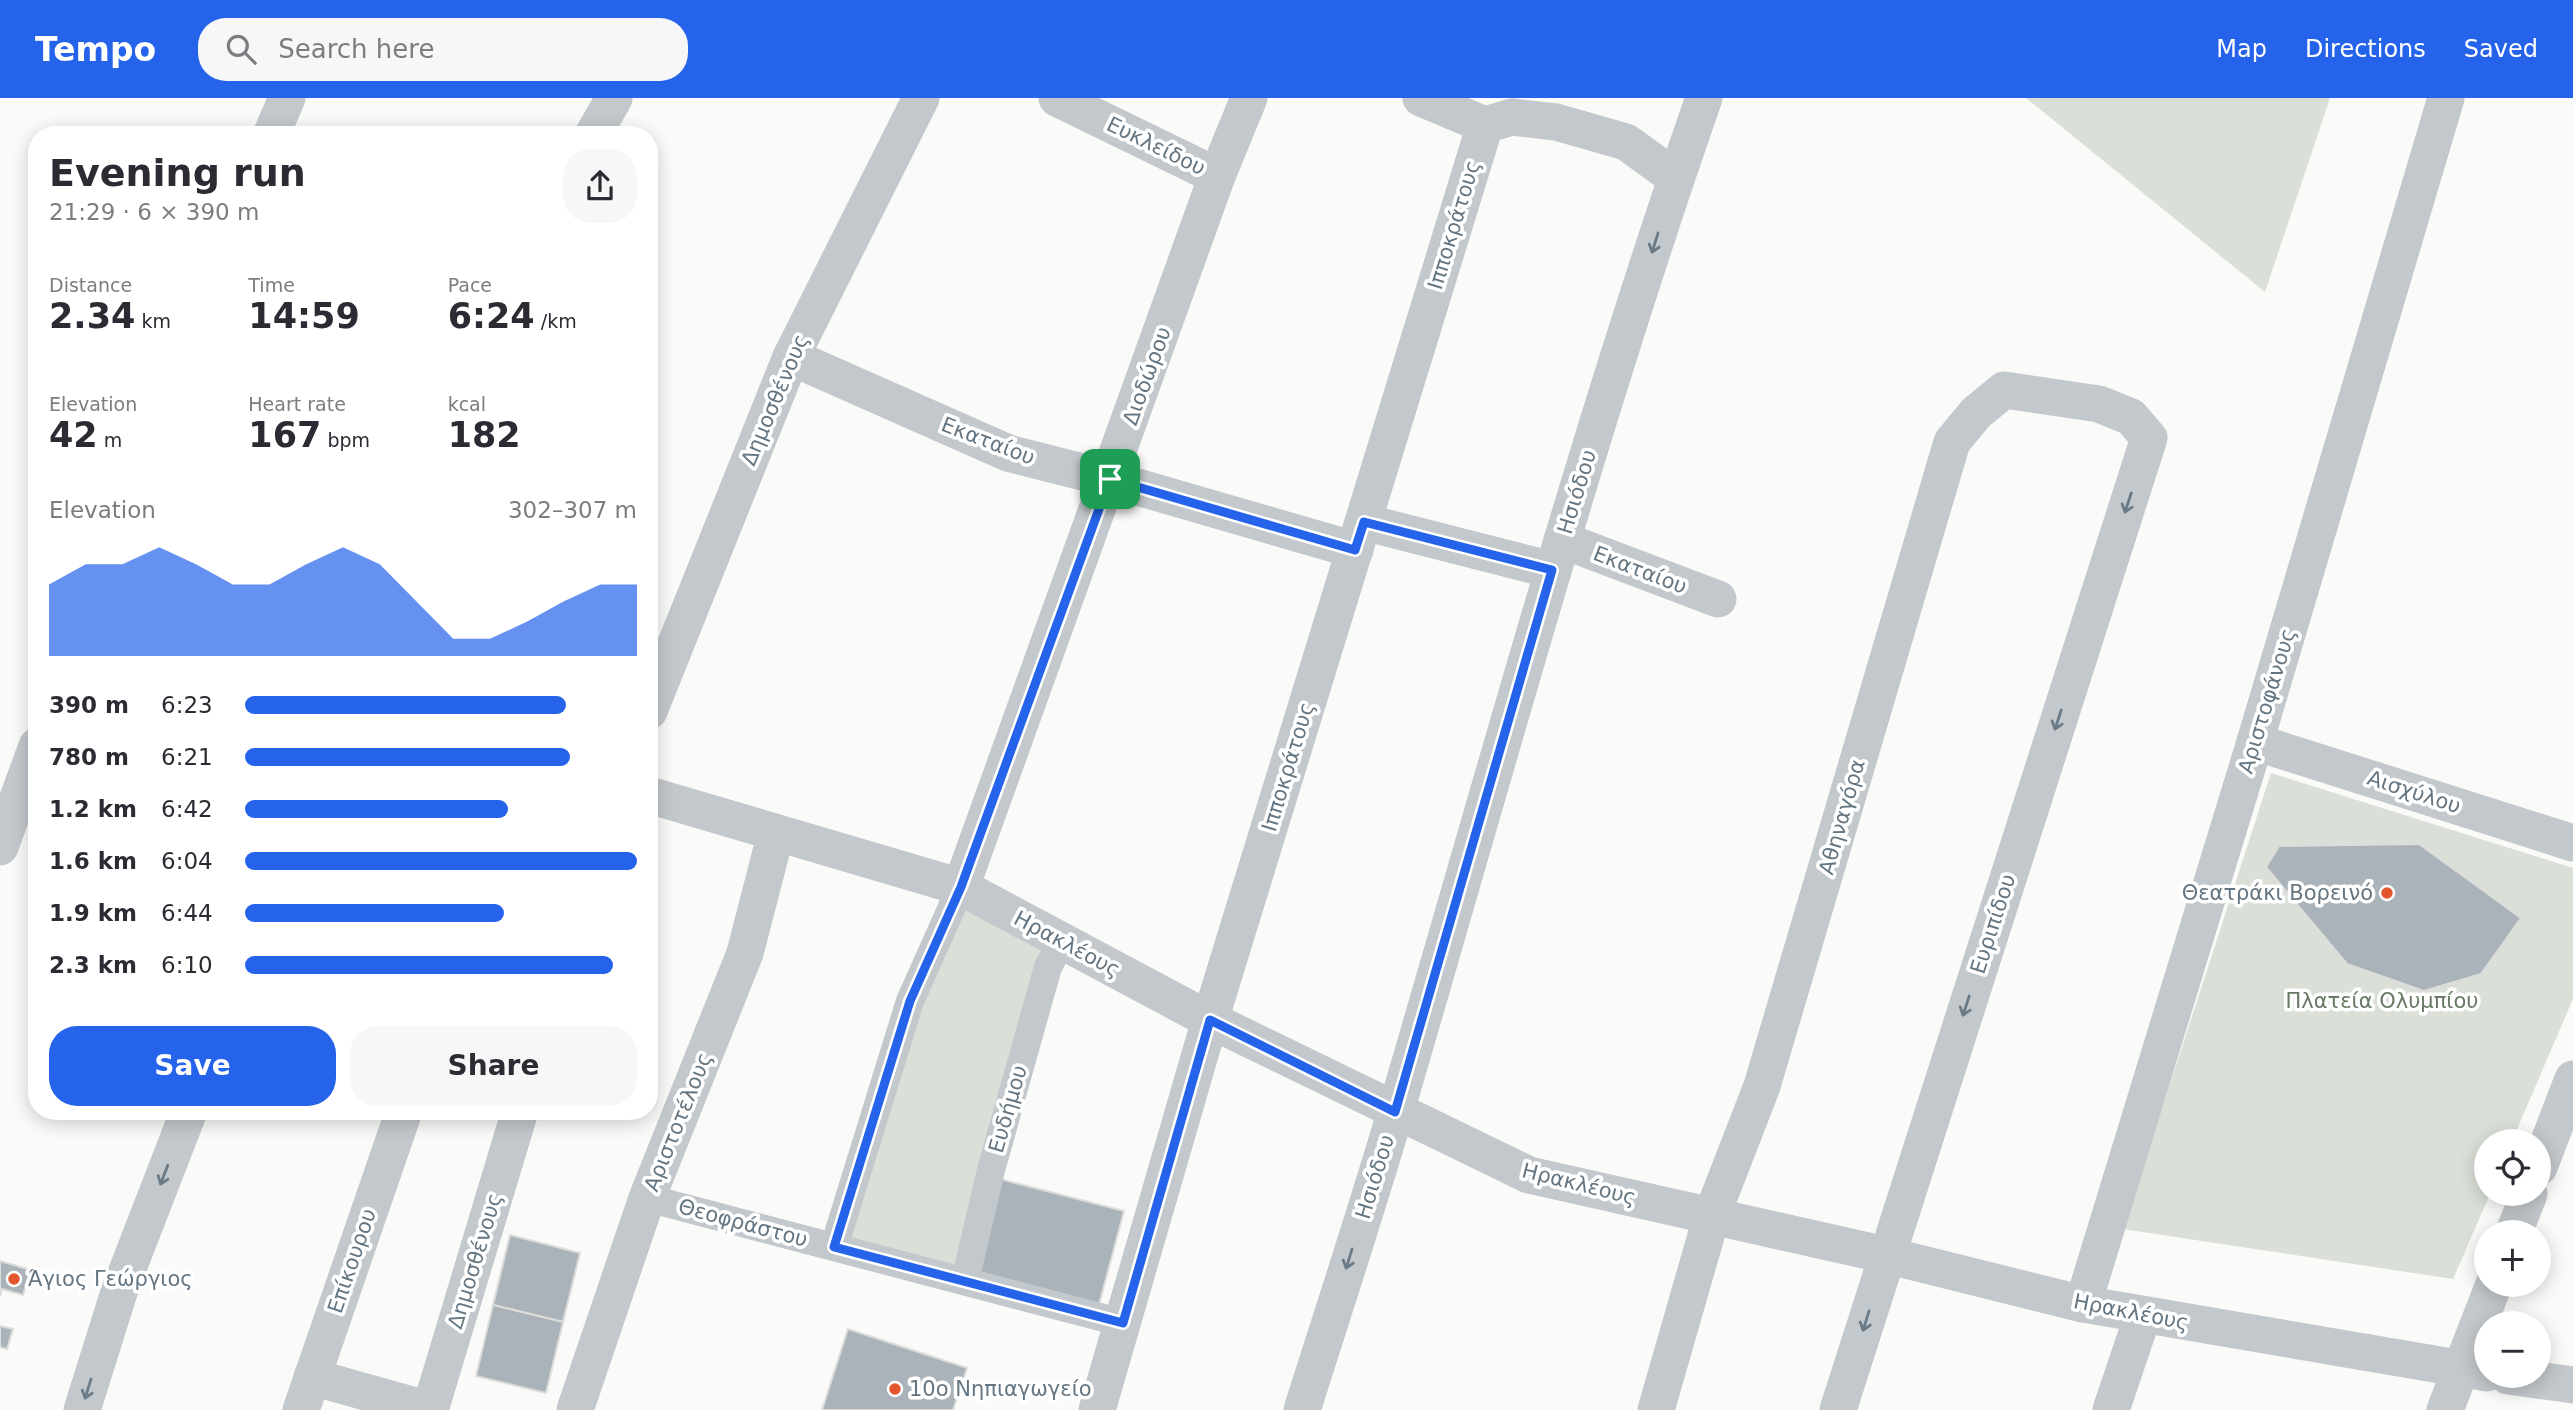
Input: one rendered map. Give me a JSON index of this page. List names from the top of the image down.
{
  "streets": {
    "street": [
      "Ευκλείδου",
      "Ιπποκράτους",
      "Διοδώρου",
      "Δημοσθένους",
      "Εκαταίου",
      "Ησιόδου",
      "Αριστοφάνους",
      "Αισχύλου",
      "Αθηναγόρα",
      "Ευριπίδου",
      "Ηρακλέους",
      "Ευδήμου",
      "Αριστοτέλους",
      "Θεοφράστου",
      "Επίκουρου"
    ]
  },
  "crossings": [
    ["Ευκλείδου", "Διοδώρου"],
    ["Ιπποκράτους", "Εκαταίου"],
    ["Ιπποκράτους", "Ηρακλέους"],
    ["Ιπποκράτους", "Θεοφράστου"],
    ["Διοδώρου", "Εκαταίου"],
    ["Διοδώρου", "Ηρακλέους"],
    ["Διοδώρου", "Θεοφράστου"],
    ["Δημοσθένους", "Εκαταίου"],
    ["Εκαταίου", "Ησιόδου"],
    ["Ησιόδου", "Ηρακλέους"],
    ["Αριστοφάνους", "Αισχύλου"],
    ["Αριστοφάνους", "Ηρακλέους"],
    ["Αθηναγόρα", "Ευριπίδου"],
    ["Αθηναγόρα", "Ηρακλέους"],
    ["Ευριπίδου", "Ηρακλέους"],
    ["Ηρακλέους", "Ευδήμου"],
    ["Ηρακλέους", "Αριστοτέλους"],
    ["Ευδήμου", "Θεοφράστου"],
    ["Αριστοτέλους", "Θεοφράστου"]
  ],
  "one_way": ["Ησιόδου", "Ευριπίδου"],
  "parks": ["Πλατεία Ολυμπίου"],
  "places": ["Θεατράκι Βορεινό", "Άγιος Γεώργιος", "10ο Νηπιαγωγείο"],
  "page": {
    "header": "Tempo",
    "search": "Search here",
    "nav": ["Map", "Directions", "Saved"],
    "heading": ["Evening run", "21:29 · 6 × 390 m"],
    "stats": [
      ["Distance", "2.34 km"],
      ["Time", "14:59"],
      ["Pace", "6:24 /km"],
      ["Elevation", "42 m"],
      ["Heart rate", "167 bpm"],
      ["kcal", "182"]
    ],
    "chart": ["Elevation", "302–307 m"],
    "list": [
      {
        "name": "390 m",
        "note": "6:23"
      },
      {
        "name": "780 m",
        "note": "6:21"
      },
      {
        "name": "1.2 km",
        "note": "6:42"
      },
      {
        "name": "1.6 km",
        "note": "6:04"
      },
      {
        "name": "1.9 km",
        "note": "6:44"
      },
      {
        "name": "2.3 km",
        "note": "6:10"
      }
    ],
    "buttons": ["Save", "Share"],
    "map_buttons": ["+", "−"]
  }
}
